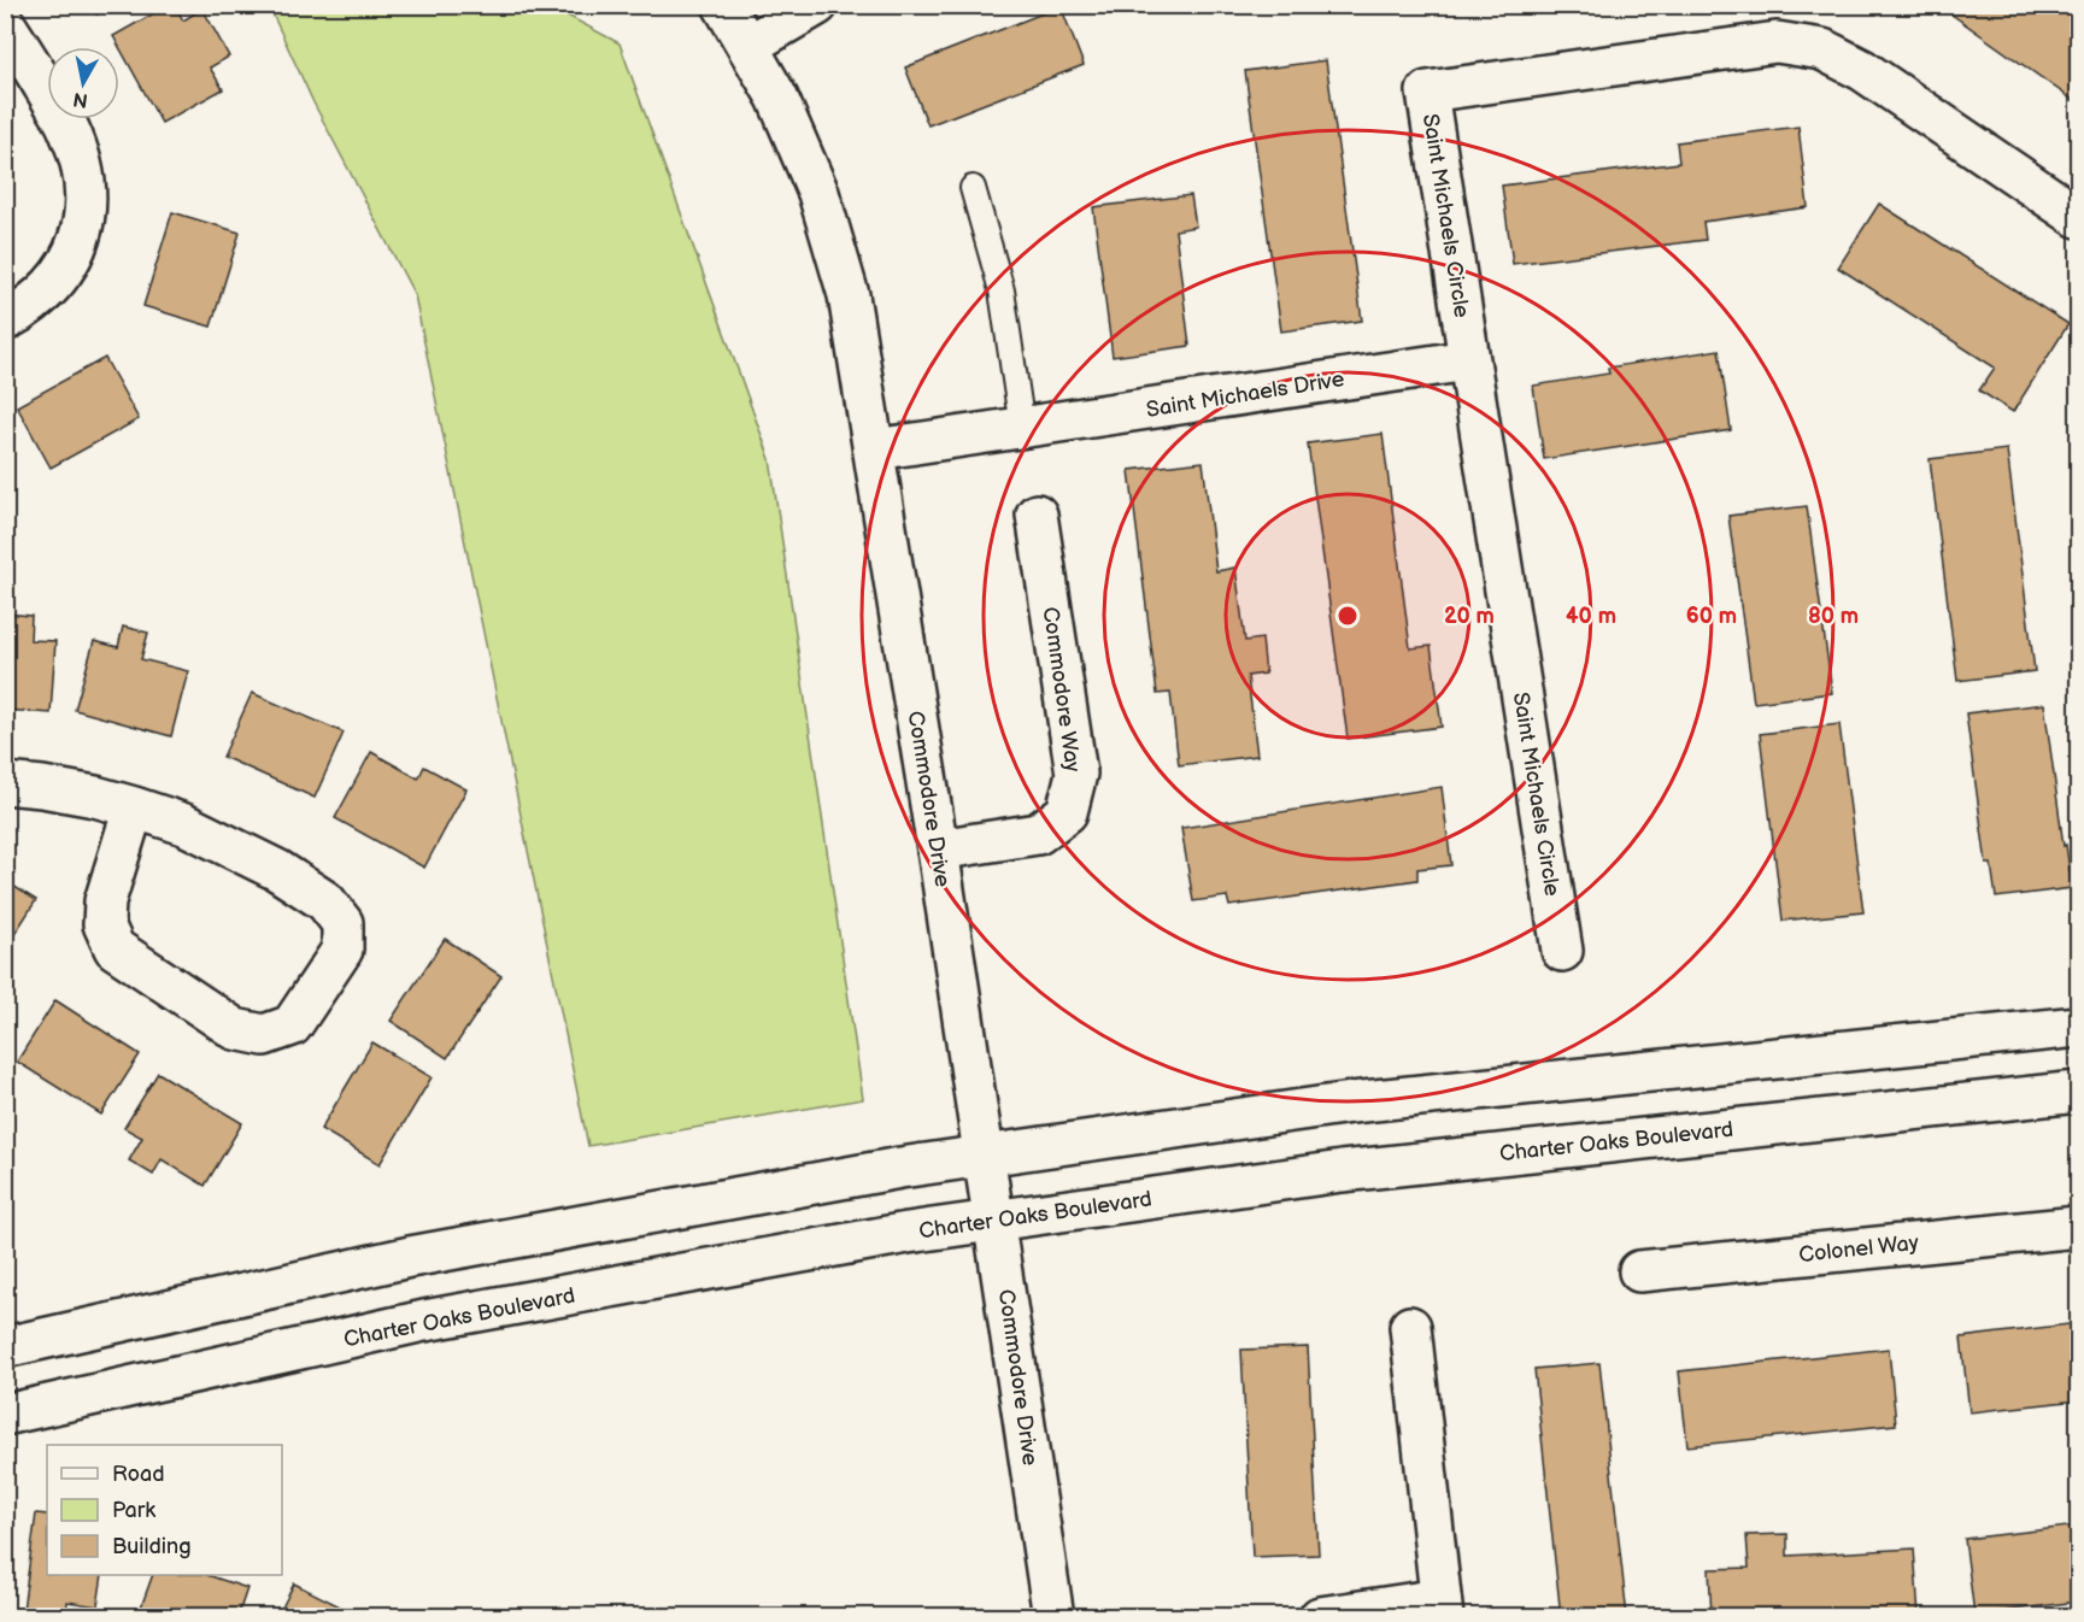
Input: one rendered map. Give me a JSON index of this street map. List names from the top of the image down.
{
  "streets": {
    "street": [
      "Saint Michaels Circle",
      "Saint Michaels Drive",
      "Commodore Way",
      "Commodore Drive",
      "Charter Oaks Boulevard",
      "Colonel Way"
    ]
  },
  "crossings": [
    ["Saint Michaels Circle", "Saint Michaels Drive"],
    ["Saint Michaels Drive", "Commodore Drive"],
    ["Commodore Way", "Commodore Drive"],
    ["Commodore Drive", "Charter Oaks Boulevard"]
  ],
  "legend": ["Road", "Park", "Building"],
  "north": "bottom",
  "rings": [
    "20 m",
    "40 m",
    "60 m",
    "80 m"
  ]
}
